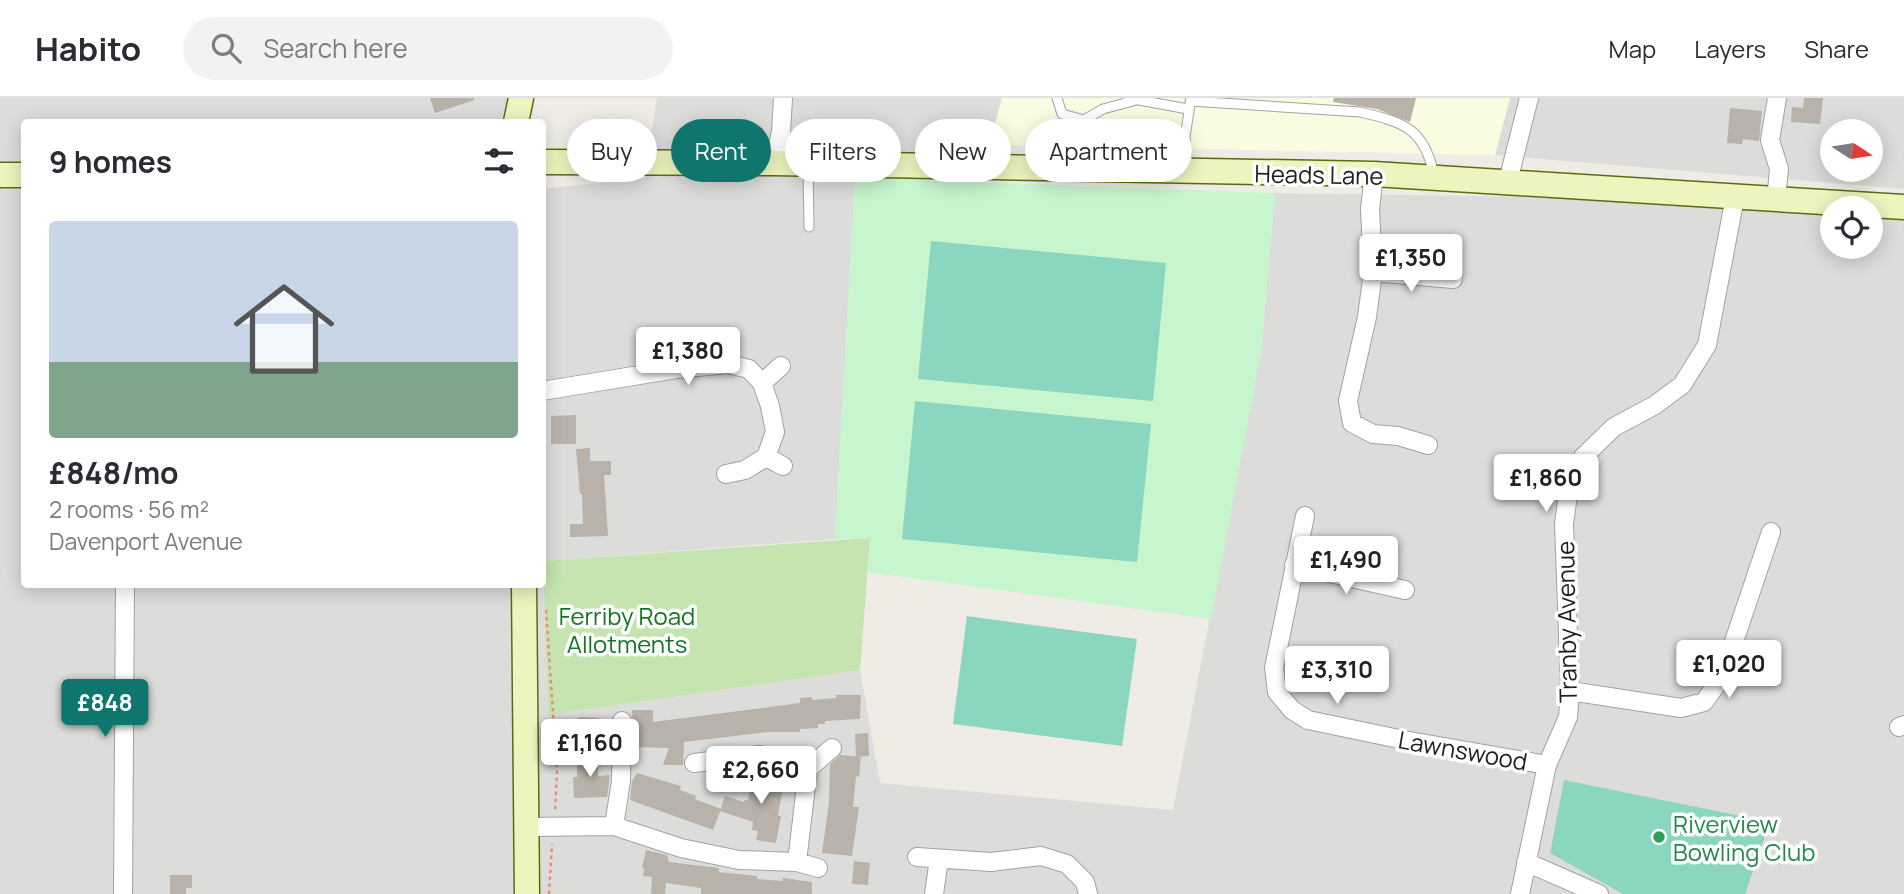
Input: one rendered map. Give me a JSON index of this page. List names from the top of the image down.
{
  "streets": {
    "street": ["Heads Lane", "Tranby Avenue", "Lawnswood"]
  },
  "crossings": [
    ["Heads Lane", "Tranby Avenue"],
    ["Tranby Avenue", "Lawnswood"]
  ],
  "parks": ["Ferriby Road Allotments"],
  "places": ["Riverview Bowling Club"],
  "north": "right",
  "page": {
    "header": "Habito",
    "search": "Search here",
    "nav": ["Map", "Layers", "Share"],
    "chip": [
      "Buy",
      "Rent",
      "Filters",
      "New",
      "Apartment"
    ],
    "heading": "9 homes",
    "list": [
      {
        "name": "£848/mo",
        "note": "2 rooms · 56 m² · Davenport Avenue"
      }
    ],
    "price": [
      "£1,350",
      "£1,380",
      "£1,860",
      "£1,490",
      "£1,020",
      "£3,310",
      "£848",
      "£1,160",
      "£2,660"
    ]
  }
}
